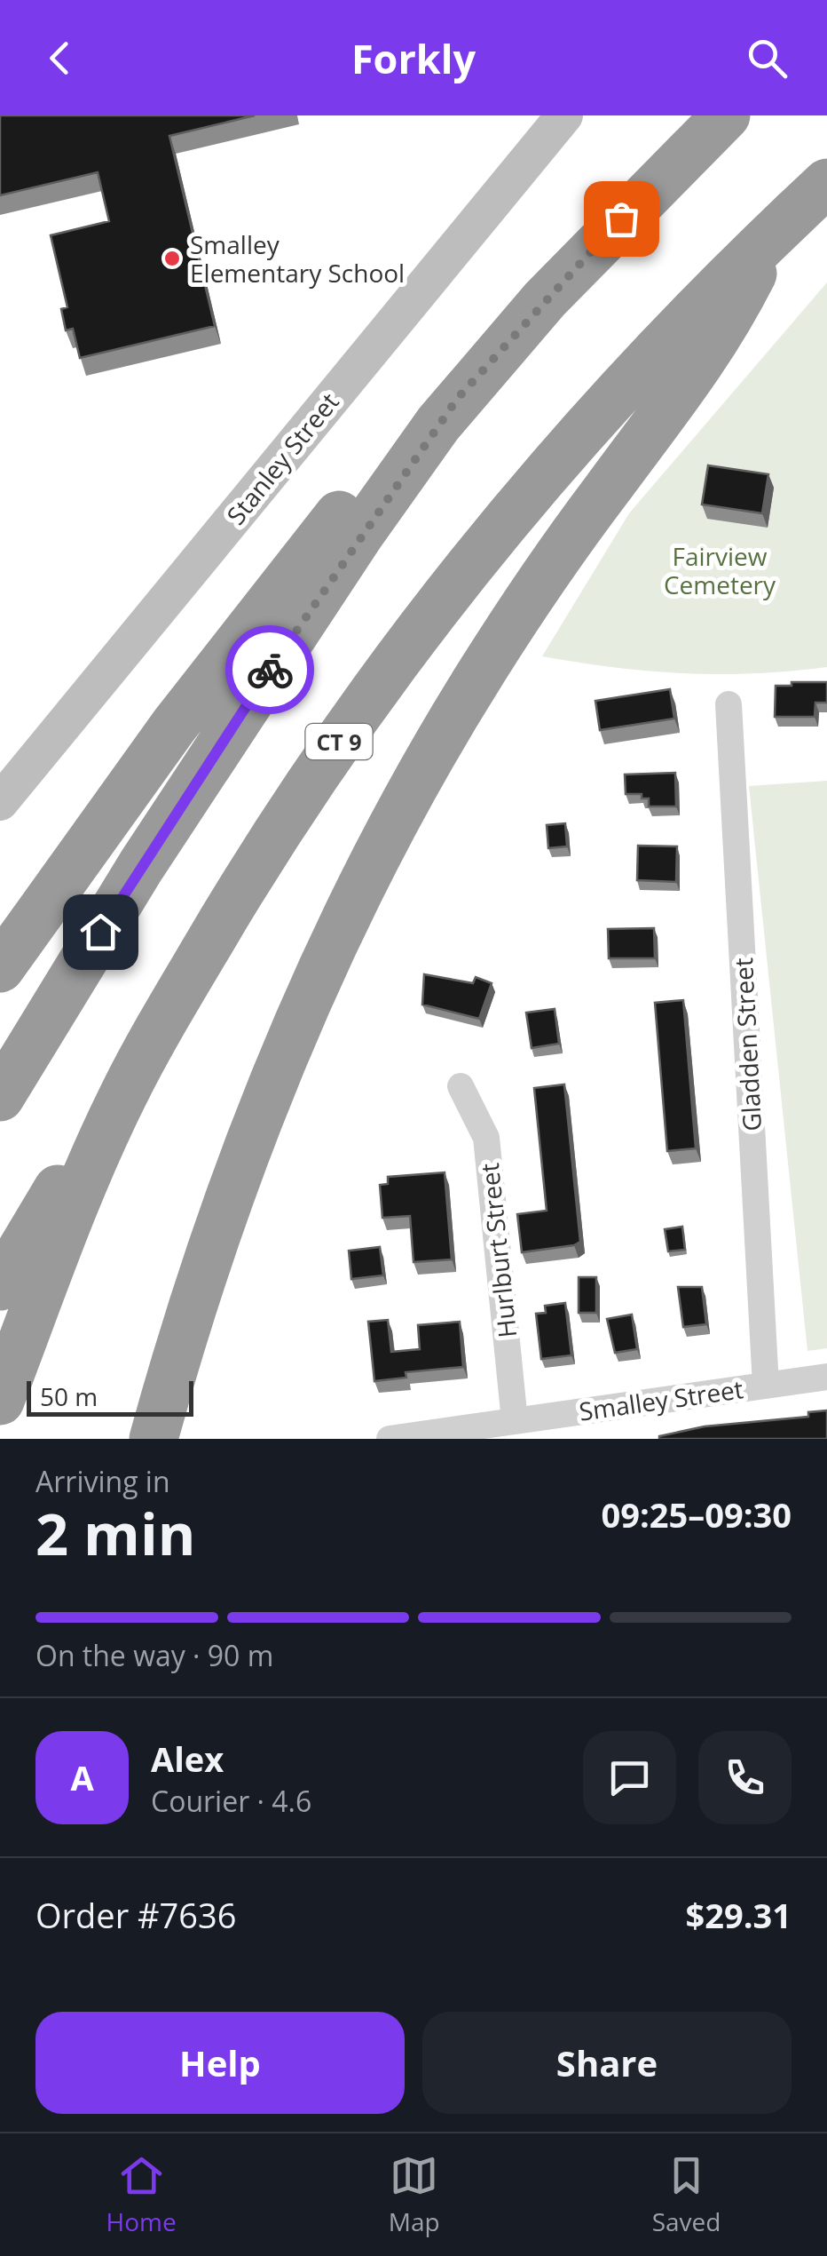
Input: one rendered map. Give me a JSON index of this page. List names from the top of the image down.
{
  "streets": {
    "highway": ["CT 9"],
    "main road": ["Stanley Street"],
    "street": ["Gladden Street", "Hurlburt Street", "Smalley Street"]
  },
  "crossings": [
    ["Gladden Street", "Smalley Street"],
    ["Hurlburt Street", "Smalley Street"]
  ],
  "parks": ["Fairview Cemetery"],
  "places": ["Smalley Elementary School"],
  "scale_bar": "50 m",
  "page": {
    "header": "Forkly",
    "scale": "50 m",
    "heading": ["2 min", "Arriving in", "09:25–09:30"],
    "panel": [
      "Alex",
      "Courier · 4.6",
      "Order #7636",
      "$29.31"
    ],
    "bar": "On the way · 90 m",
    "round": "A",
    "buttons": ["Help", "Share"],
    "tabs": ["Home", "Map", "Saved"]
  }
}
